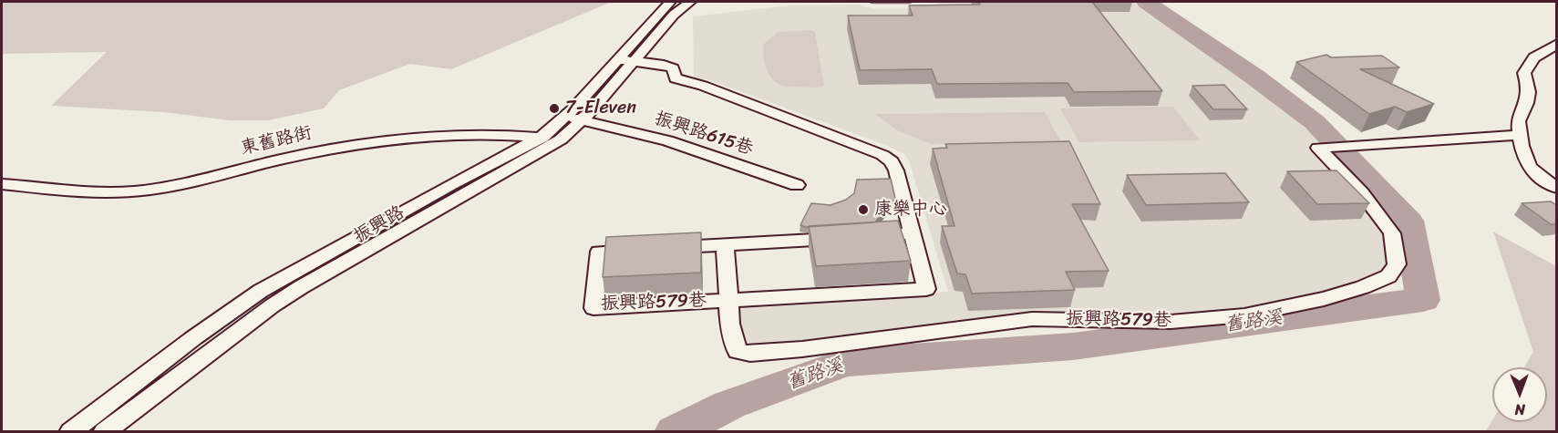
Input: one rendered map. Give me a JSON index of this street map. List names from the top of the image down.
{
  "streets": {
    "street": [
      "振興路615巷",
      "東舊路街",
      "振興路",
      "振興路579巷"
    ]
  },
  "crossings": [
    ["振興路615巷", "振興路"],
    ["東舊路街", "振興路"],
    ["振興路", "振興路579巷"]
  ],
  "water": ["舊路溪"],
  "places": ["7-Eleven", "康樂中心"],
  "north": "bottom"
}
